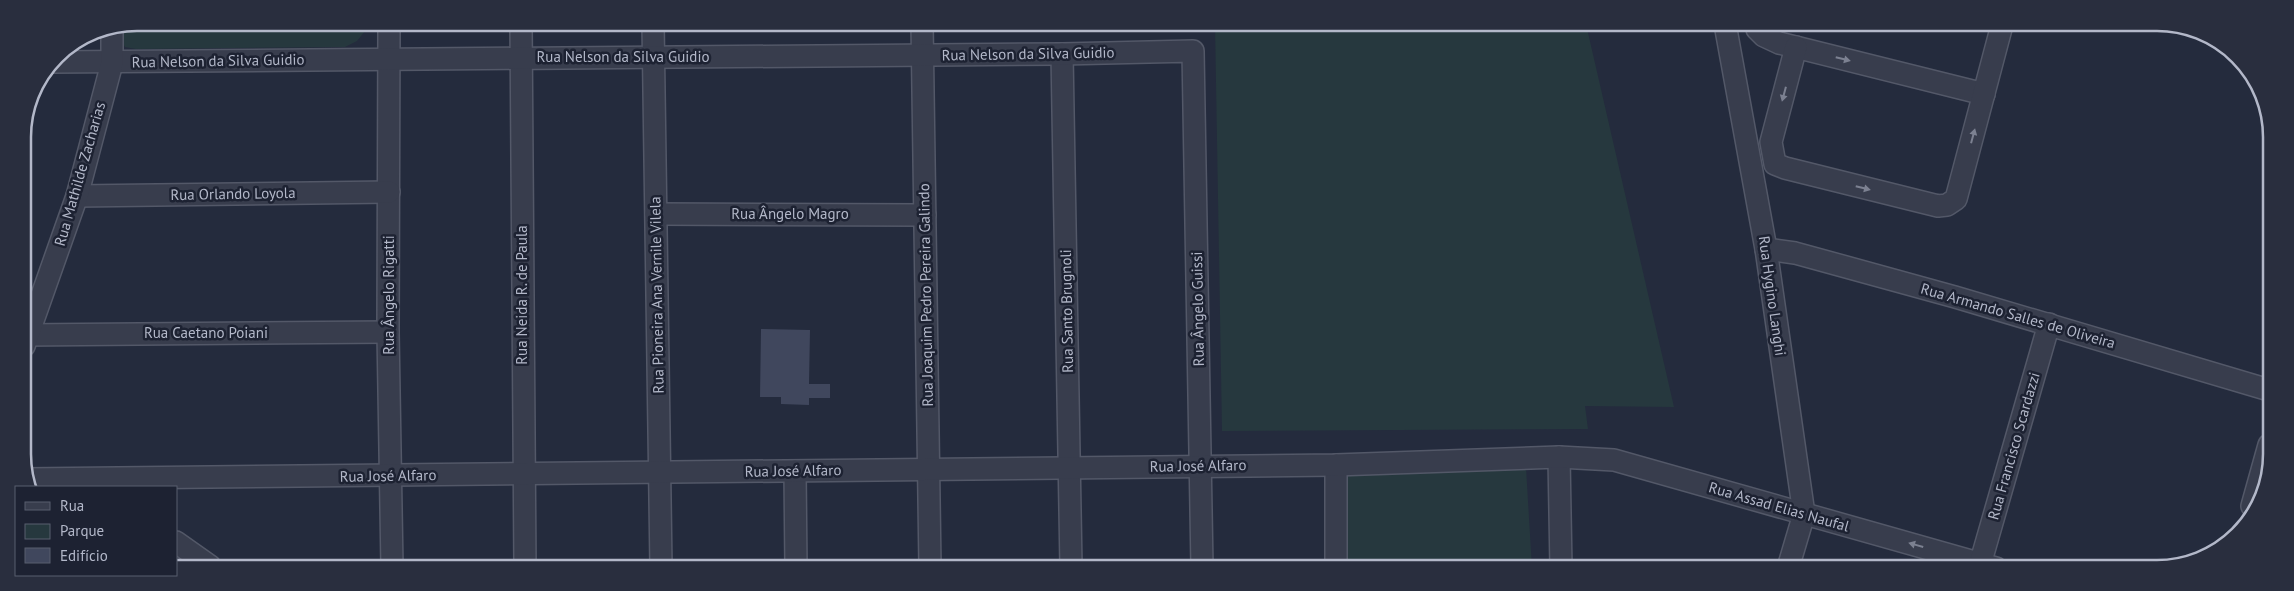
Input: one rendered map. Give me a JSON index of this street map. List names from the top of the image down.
{
  "streets": {
    "street": [
      "Rua Nelson da Silva Guidio",
      "Rua Mathilde Zacharias",
      "Rua Orlando Loyola",
      "Rua Ângelo Magro",
      "Rua Ângelo Rigatti",
      "Rua Neida R. de Paula",
      "Rua Pioneira Ana Vernile Vilela",
      "Rua Joaquim Pedro Pereira Galindo",
      "Rua Hygino Langhi",
      "Rua Ângelo Guissi",
      "Rua Santo Brugnoli",
      "Rua Armando Salles de Oliveira",
      "Rua Caetano Poiani",
      "Rua Francisco Scardazzi",
      "Rua José Alfaro",
      "Rua Assad Elias Naufal"
    ]
  },
  "crossings": [
    ["Rua Nelson da Silva Guidio", "Rua Mathilde Zacharias"],
    ["Rua Nelson da Silva Guidio", "Rua Ângelo Rigatti"],
    ["Rua Nelson da Silva Guidio", "Rua Neida R. de Paula"],
    ["Rua Nelson da Silva Guidio", "Rua Pioneira Ana Vernile Vilela"],
    ["Rua Nelson da Silva Guidio", "Rua Joaquim Pedro Pereira Galindo"],
    ["Rua Nelson da Silva Guidio", "Rua Ângelo Guissi"],
    ["Rua Nelson da Silva Guidio", "Rua Santo Brugnoli"],
    ["Rua Mathilde Zacharias", "Rua Orlando Loyola"],
    ["Rua Orlando Loyola", "Rua Ângelo Rigatti"],
    ["Rua Ângelo Magro", "Rua Pioneira Ana Vernile Vilela"],
    ["Rua Ângelo Magro", "Rua Joaquim Pedro Pereira Galindo"],
    ["Rua Ângelo Rigatti", "Rua Caetano Poiani"],
    ["Rua Ângelo Rigatti", "Rua José Alfaro"],
    ["Rua Neida R. de Paula", "Rua José Alfaro"],
    ["Rua Pioneira Ana Vernile Vilela", "Rua José Alfaro"],
    ["Rua Joaquim Pedro Pereira Galindo", "Rua José Alfaro"],
    ["Rua Hygino Langhi", "Rua Armando Salles de Oliveira"],
    ["Rua Hygino Langhi", "Rua Assad Elias Naufal"],
    ["Rua Ângelo Guissi", "Rua José Alfaro"],
    ["Rua Santo Brugnoli", "Rua José Alfaro"],
    ["Rua Armando Salles de Oliveira", "Rua Francisco Scardazzi"],
    ["Rua José Alfaro", "Rua Assad Elias Naufal"]
  ],
  "one_way": ["Rua Assad Elias Naufal"],
  "legend": ["Rua", "Parque", "Edifício"]
}
